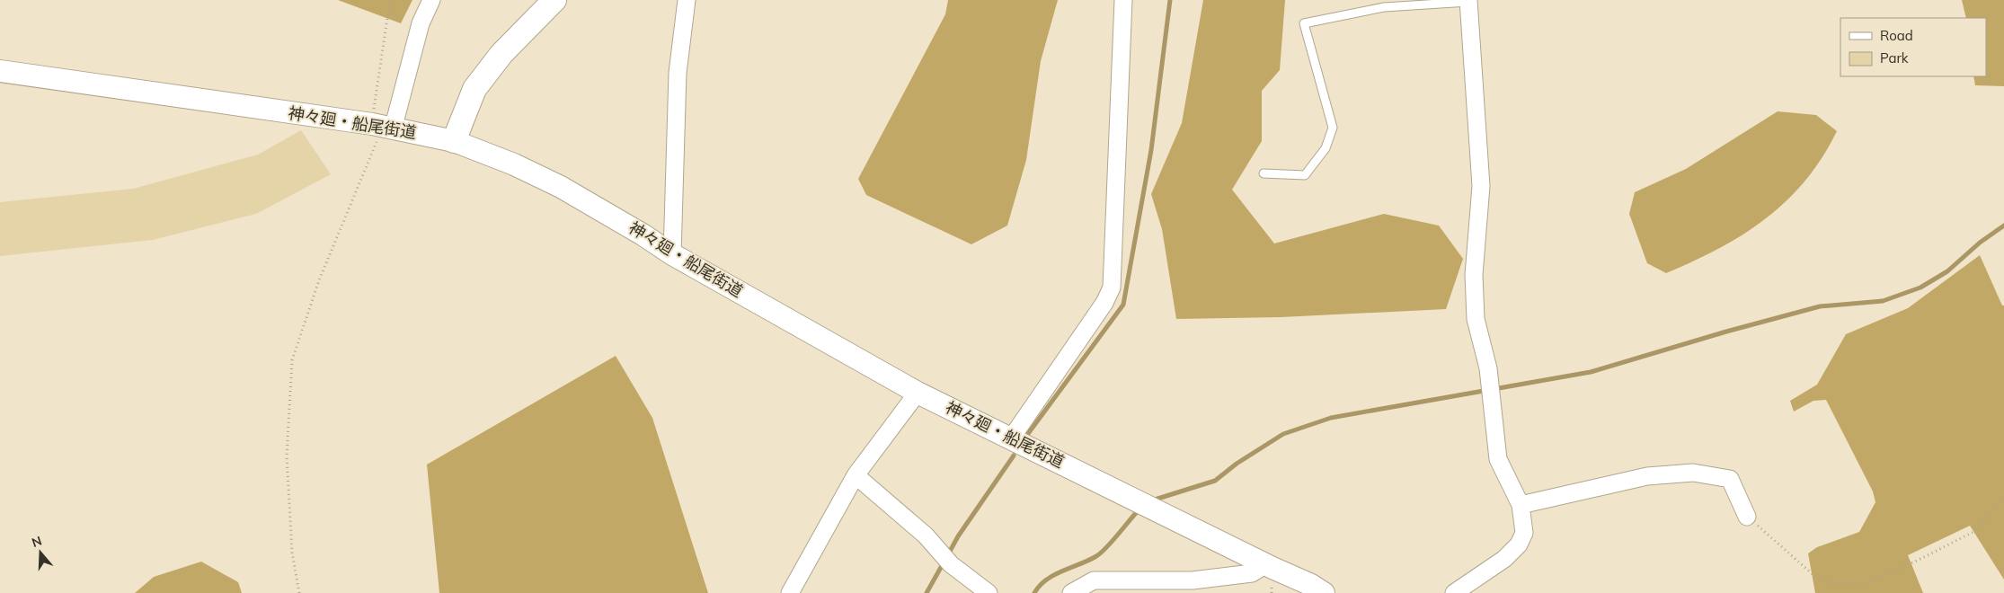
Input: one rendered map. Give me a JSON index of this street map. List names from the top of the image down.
{
  "streets": {
    "street": ["神々廻・船尾街道"]
  },
  "legend": ["Road", "Park"],
  "north": "top"
}
